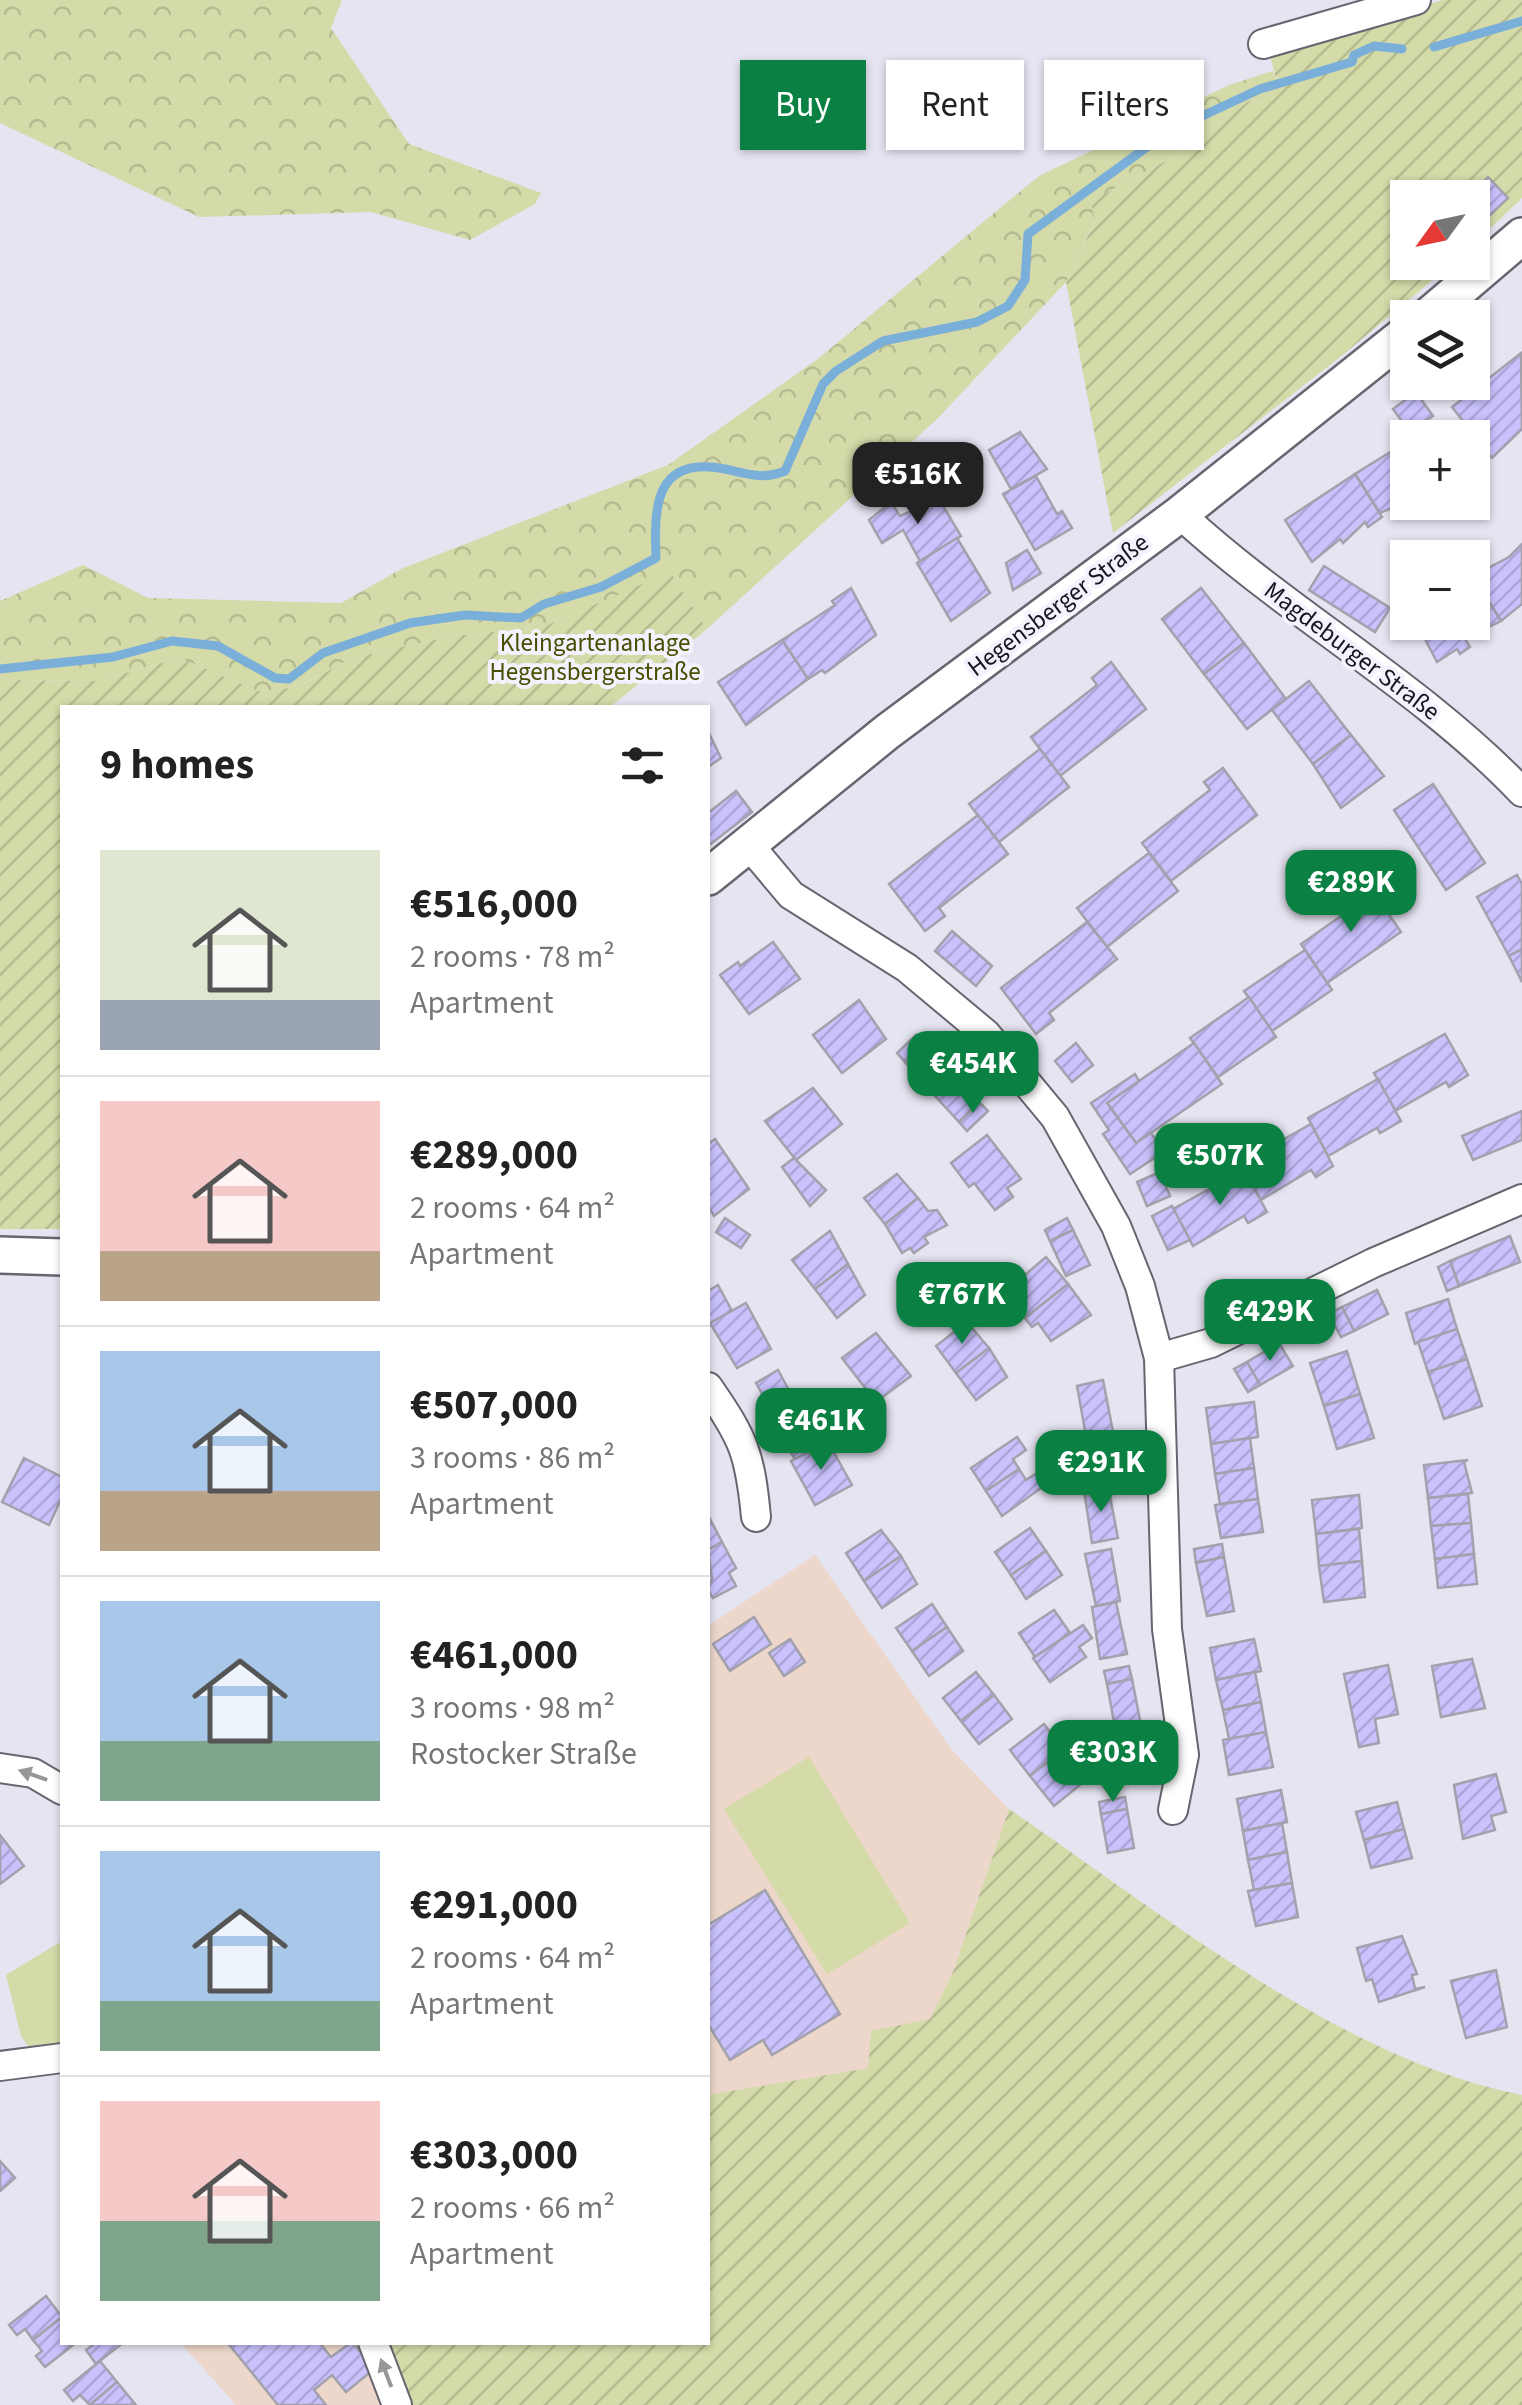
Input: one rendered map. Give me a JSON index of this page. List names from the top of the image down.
{
  "streets": {
    "street": ["Hegensberger Straße", "Magdeburger Straße"]
  },
  "crossings": [
    ["Hegensberger Straße", "Magdeburger Straße"]
  ],
  "parks": ["Kleingartenanlage Hegensbergerstraße"],
  "north": "bottom left",
  "page": {
    "chip": ["Buy", "Rent", "Filters"],
    "map_buttons": ["+", "−"],
    "price": [
      "€516K",
      "€289K",
      "€454K",
      "€507K",
      "€767K",
      "€429K",
      "€461K",
      "€291K",
      "€303K"
    ],
    "heading": "9 homes",
    "list": [
      {
        "name": "€516,000",
        "note": "2 rooms · 78 m² · Apartment"
      },
      {
        "name": "€289,000",
        "note": "2 rooms · 64 m² · Apartment"
      },
      {
        "name": "€507,000",
        "note": "3 rooms · 86 m² · Apartment"
      },
      {
        "name": "€461,000",
        "note": "3 rooms · 98 m² · Rostocker Straße"
      },
      {
        "name": "€291,000",
        "note": "2 rooms · 64 m² · Apartment"
      },
      {
        "name": "€303,000",
        "note": "2 rooms · 66 m² · Apartment"
      }
    ]
  }
}
